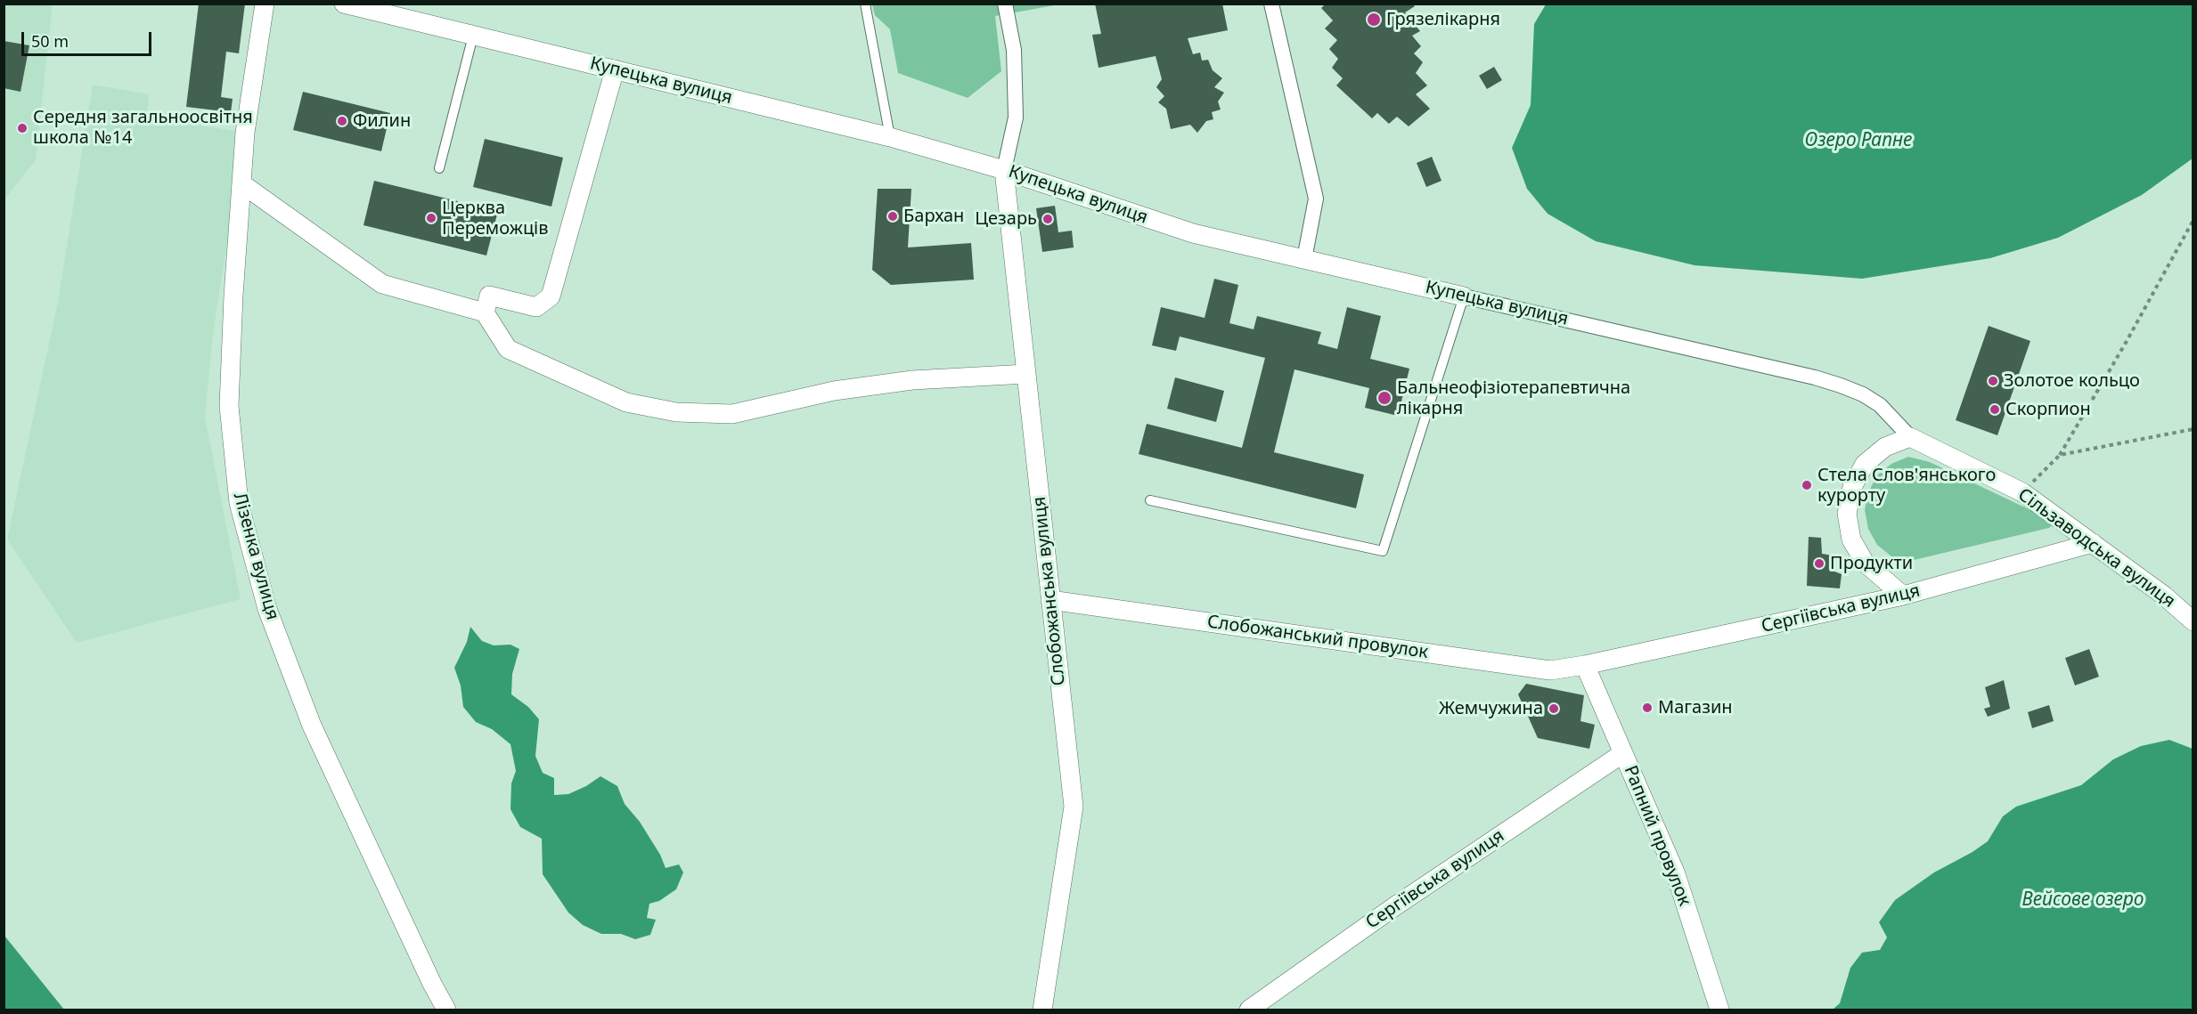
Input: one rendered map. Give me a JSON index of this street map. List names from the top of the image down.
{
  "streets": {
    "street": [
      "Купецька вулиця",
      "Сільзаводська вулиця",
      "Лізенка вулиця",
      "Слобожанська вулиця",
      "Сергіївська вулиця",
      "Слобожанський провулок",
      "Рапний провулок"
    ]
  },
  "crossings": [
    ["Купецька вулиця", "Сільзаводська вулиця"],
    ["Купецька вулиця", "Слобожанська вулиця"],
    ["Сільзаводська вулиця", "Сергіївська вулиця"],
    ["Слобожанська вулиця", "Слобожанський провулок"],
    ["Сергіївська вулиця", "Слобожанський провулок"],
    ["Сергіївська вулиця", "Рапний провулок"],
    ["Слобожанський провулок", "Рапний провулок"]
  ],
  "water": ["Озеро Рапне", "Вейсове озеро"],
  "places": [
    "Грязелікарня",
    "Филин",
    "Середня загальноосвітня школа №14",
    "Бархан",
    "Церква Переможців",
    "Цезарь",
    "Золотое кольцо",
    "Бальнеофізіотерапевтична лікарня",
    "Скорпион",
    "Стела Слов'янського курорту",
    "Продукти",
    "Магазин",
    "Жемчужина"
  ],
  "scale_bar": "50 m"
}
